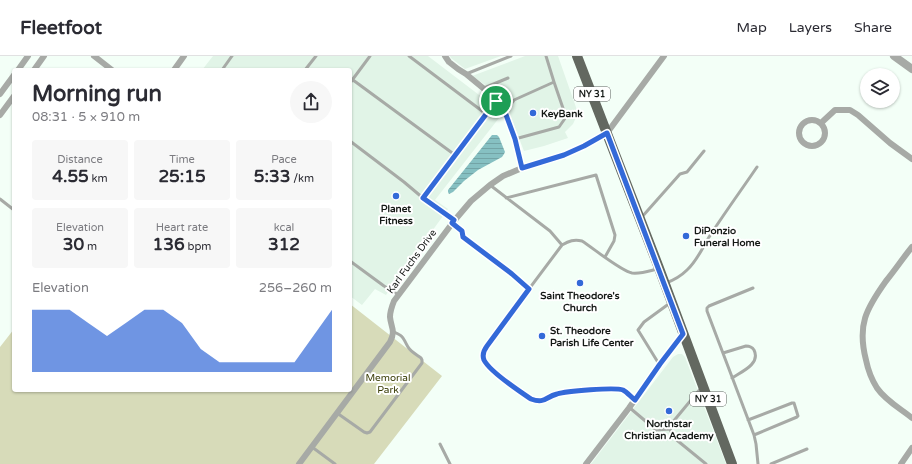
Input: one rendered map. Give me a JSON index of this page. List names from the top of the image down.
{
  "streets": {
    "main road": ["NY 31"],
    "street": ["Karl Fuchs Drive"]
  },
  "crossings": [
    ["NY 31", "Karl Fuchs Drive"]
  ],
  "parks": ["Memorial Park"],
  "places": [
    "KeyBank",
    "Planet Fitness",
    "DiPonzio Funeral Home",
    "Saint Theodore's Church",
    "St. Theodore Parish Life Center",
    "Northstar Christian Academy"
  ],
  "page": {
    "header": "Fleetfoot",
    "nav": ["Map", "Layers", "Share"],
    "heading": ["Morning run", "08:31 · 5 × 910 m"],
    "stats": [
      ["Distance", "4.55 km"],
      ["Time", "25:15"],
      ["Pace", "5:33 /km"],
      ["Elevation", "30 m"],
      ["Heart rate", "136 bpm"],
      ["kcal", "312"]
    ],
    "chart": ["Elevation", "256–260 m"]
  }
}
